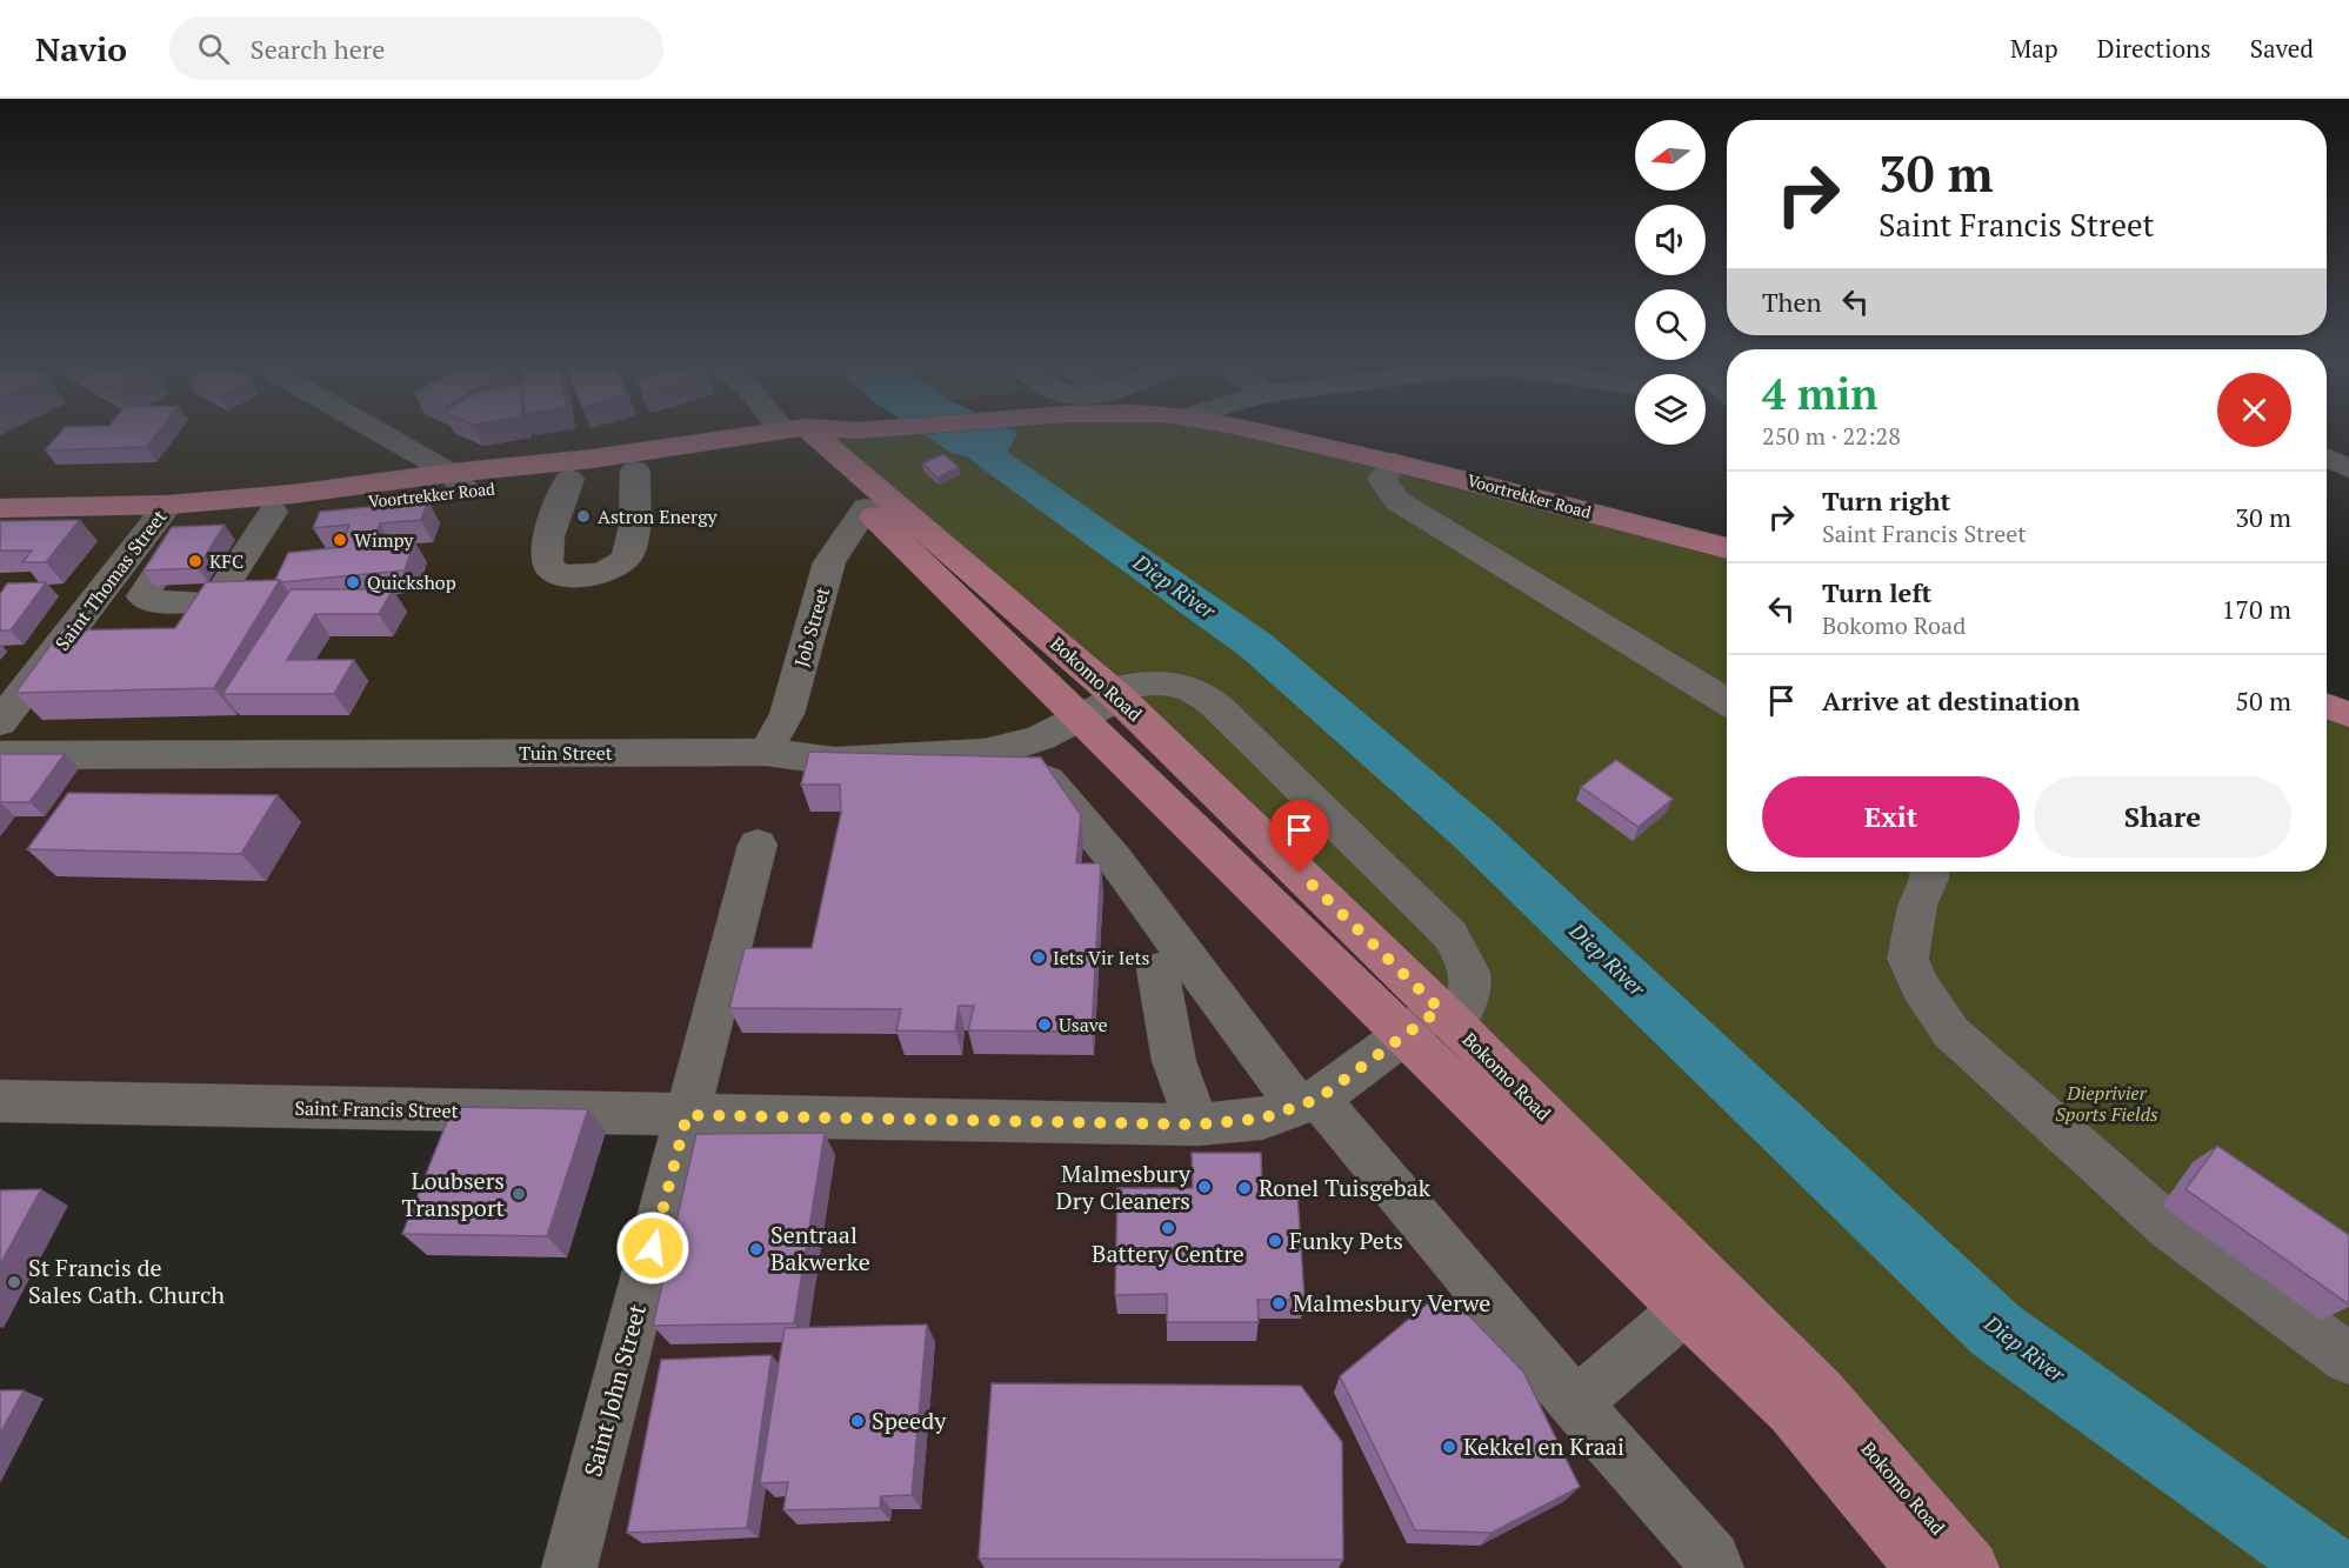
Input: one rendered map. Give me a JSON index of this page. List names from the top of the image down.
{
  "streets": {
    "main road": ["Voortrekker Road", "Bokomo Road"],
    "street": [
      "Saint Thomas Street",
      "Job Street",
      "Tuin Street",
      "Saint Francis Street",
      "Saint John Street"
    ]
  },
  "crossings": [
    ["Voortrekker Road", "Saint Thomas Street"],
    ["Voortrekker Road", "Bokomo Road"],
    ["Job Street", "Bokomo Road"],
    ["Job Street", "Tuin Street"],
    ["Bokomo Road", "Tuin Street"],
    ["Bokomo Road", "Saint Francis Street"],
    ["Tuin Street", "Saint Francis Street"],
    ["Saint Francis Street", "Saint John Street"]
  ],
  "water": ["Diep River"],
  "parks": ["Dieprivier Sports Fields"],
  "places": [
    "Astron Energy",
    "Wimpy",
    "KFC",
    "Quickshop",
    "Iets Vir Iets",
    "Usave",
    "Malmesbury Dry Cleaners",
    "Ronel Tuisgebak",
    "Loubsers Transport",
    "Battery Centre",
    "Funky Pets",
    "Sentraal Bakwerke",
    "St Francis de Sales Cath. Church",
    "Malmesbury Verwe",
    "Speedy",
    "Kekkel en Kraai"
  ],
  "north": "left",
  "page": {
    "header": "Navio",
    "search": "Search here",
    "nav": ["Map", "Directions", "Saved"],
    "turn": ["30 m", "Saint Francis Street"],
    "then": "Then",
    "heading": ["4 min", "250 m · 22:28"],
    "list": [
      {
        "name": "Turn right",
        "note": "Saint Francis Street",
        "value": "30 m"
      },
      {
        "name": "Turn left",
        "note": "Bokomo Road",
        "value": "170 m"
      },
      {
        "name": "Arrive at destination",
        "value": "50 m"
      }
    ],
    "buttons": ["Exit", "Share"]
  }
}
